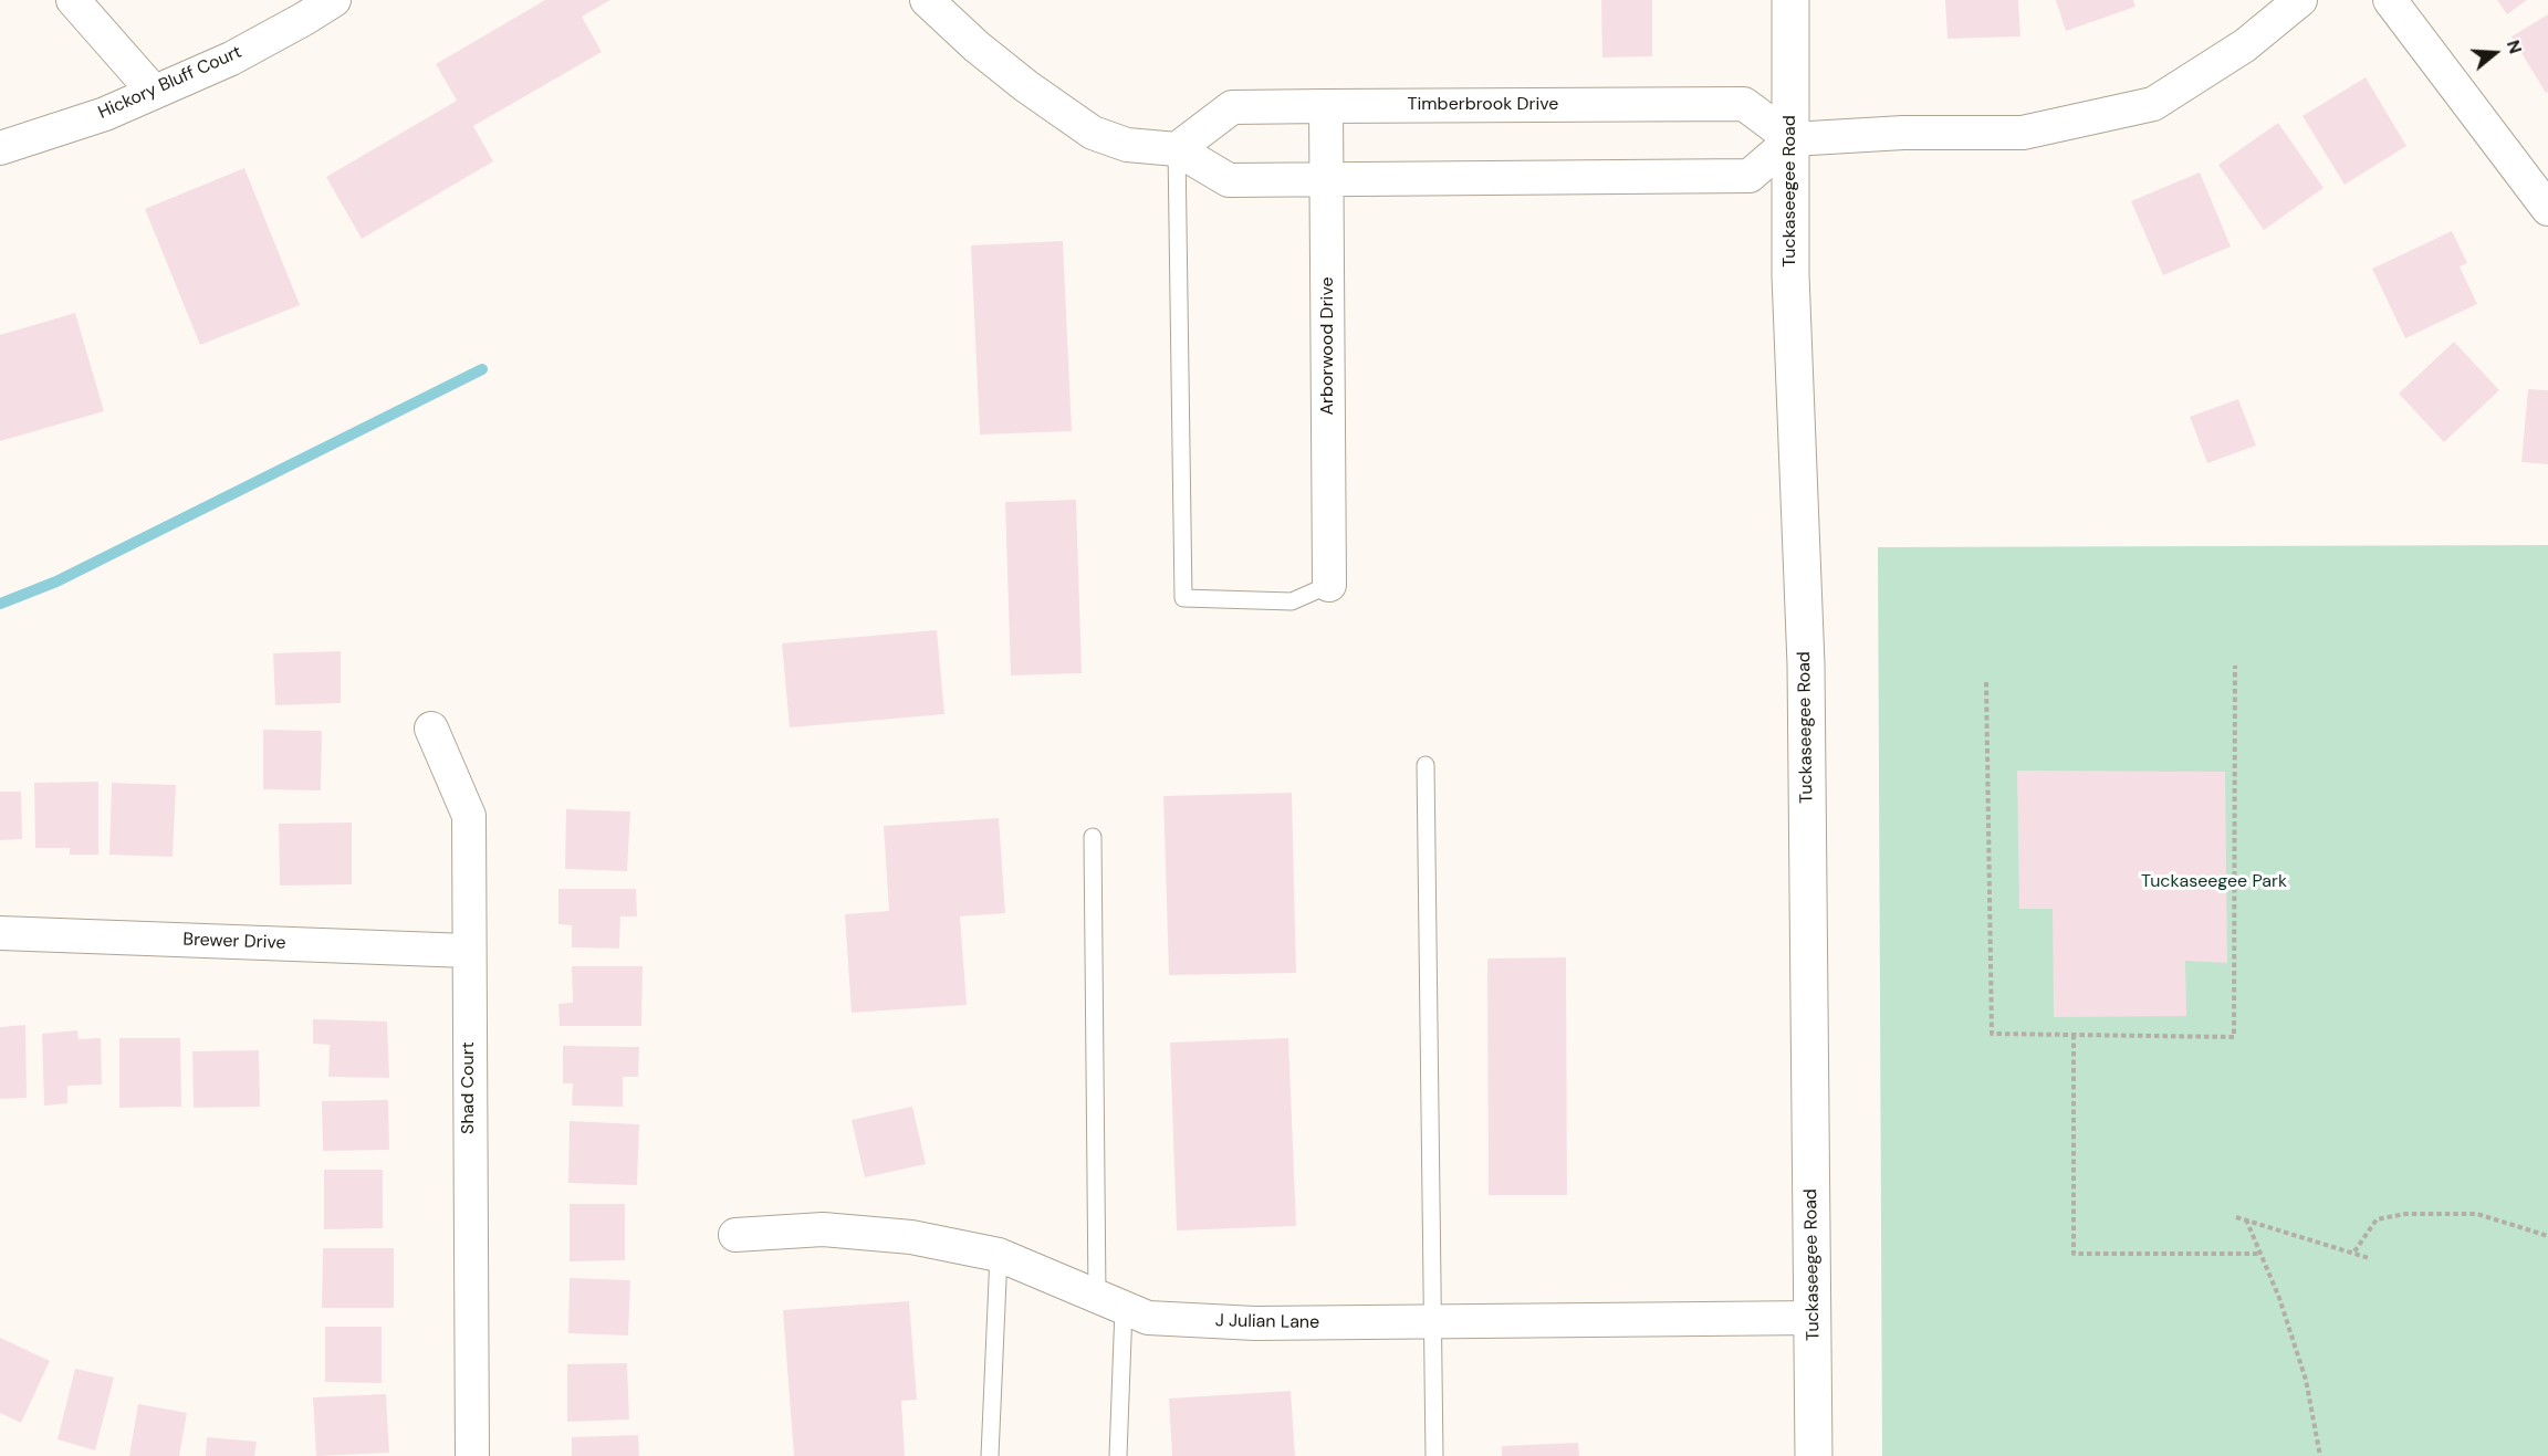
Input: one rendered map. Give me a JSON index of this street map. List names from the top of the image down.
{
  "streets": {
    "street": [
      "Hickory Bluff Court",
      "Timberbrook Drive",
      "Tuckaseegee Road",
      "Arborwood Drive",
      "Brewer Drive",
      "Shad Court",
      "J Julian Lane"
    ]
  },
  "crossings": [
    ["Timberbrook Drive", "Tuckaseegee Road"],
    ["Timberbrook Drive", "Arborwood Drive"],
    ["Tuckaseegee Road", "J Julian Lane"],
    ["Brewer Drive", "Shad Court"]
  ],
  "parks": ["Tuckaseegee Park"],
  "north": "right"
}
